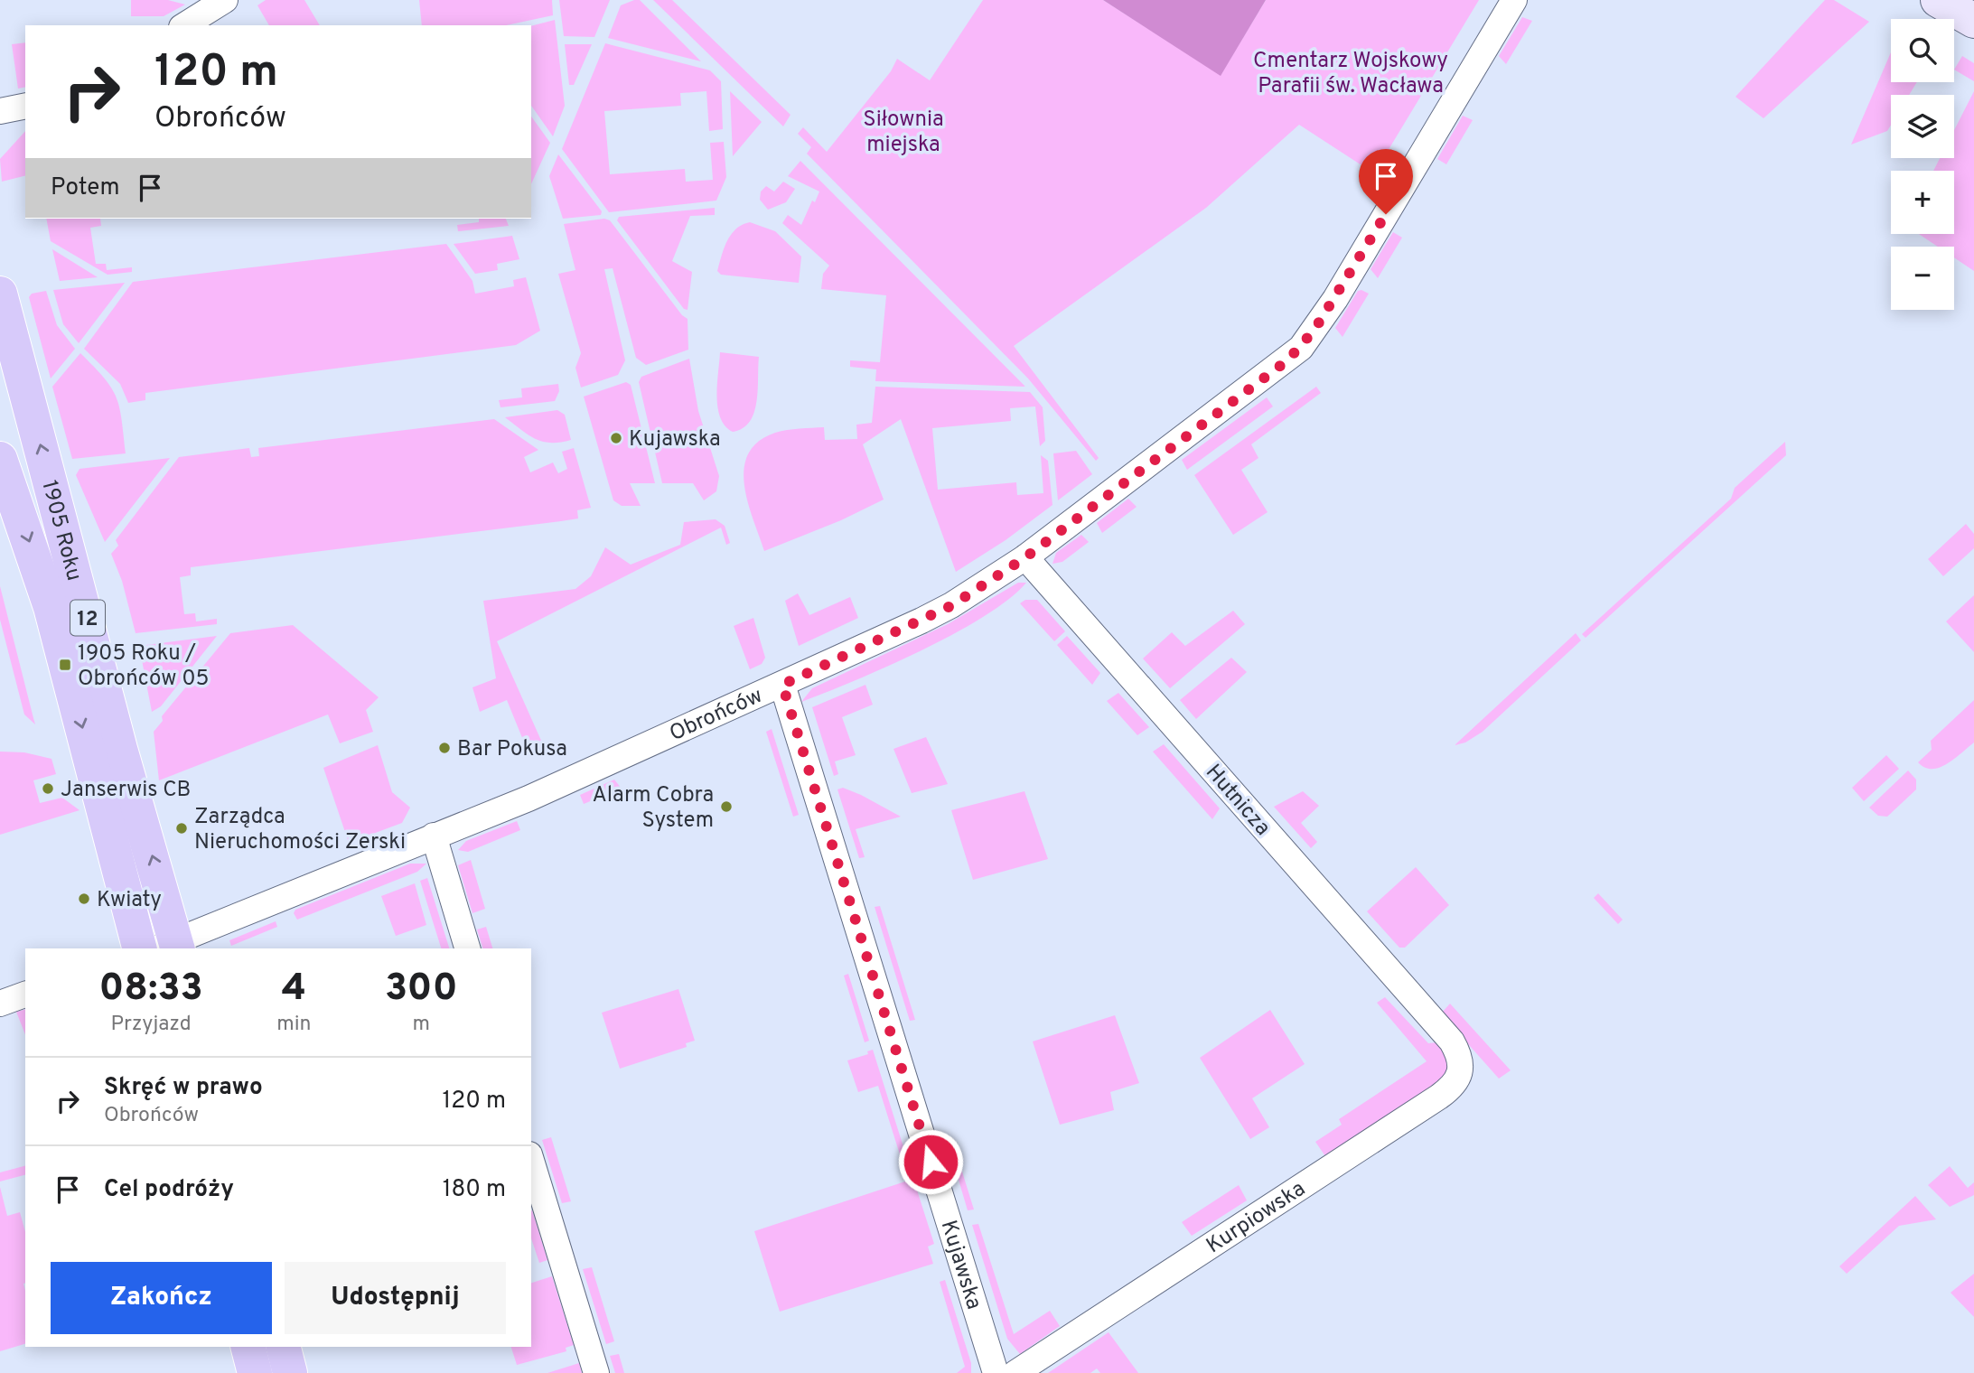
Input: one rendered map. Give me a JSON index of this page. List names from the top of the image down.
{
  "streets": {
    "main road": ["1905 Roku", "12"],
    "street": [
      "Obrońców",
      "Hutnicza",
      "Kurpiowska",
      "Kujawska"
    ]
  },
  "crossings": [
    ["1905 Roku", "Obrońców"],
    ["Obrońców", "Hutnicza"],
    ["Obrońców", "Kujawska"],
    ["Hutnicza", "Kurpiowska"]
  ],
  "parks": ["Cmentarz Wojskowy Parafii św. Wacława", "Siłownia miejska"],
  "places": {
    "other": [
      "Kujawska",
      "Bar Pokusa",
      "Janserwis CB",
      "Alarm Cobra System",
      "Zarządca Nieruchomości Zerski",
      "Kwiaty"
    ],
    "transit": ["1905 Roku / Obrońców 05"]
  },
  "page": {
    "map_buttons": ["+", "−"],
    "turn": ["120 m", "Obrońców"],
    "then": "Potem",
    "eta": [
      "08:33",
      "Przyjazd",
      "4",
      "min",
      "300",
      "m"
    ],
    "list": [
      {
        "name": "Skręć w prawo",
        "note": "Obrońców",
        "value": "120 m"
      },
      {
        "name": "Cel podróży",
        "value": "180 m"
      }
    ],
    "buttons": ["Zakończ", "Udostępnij"]
  }
}
